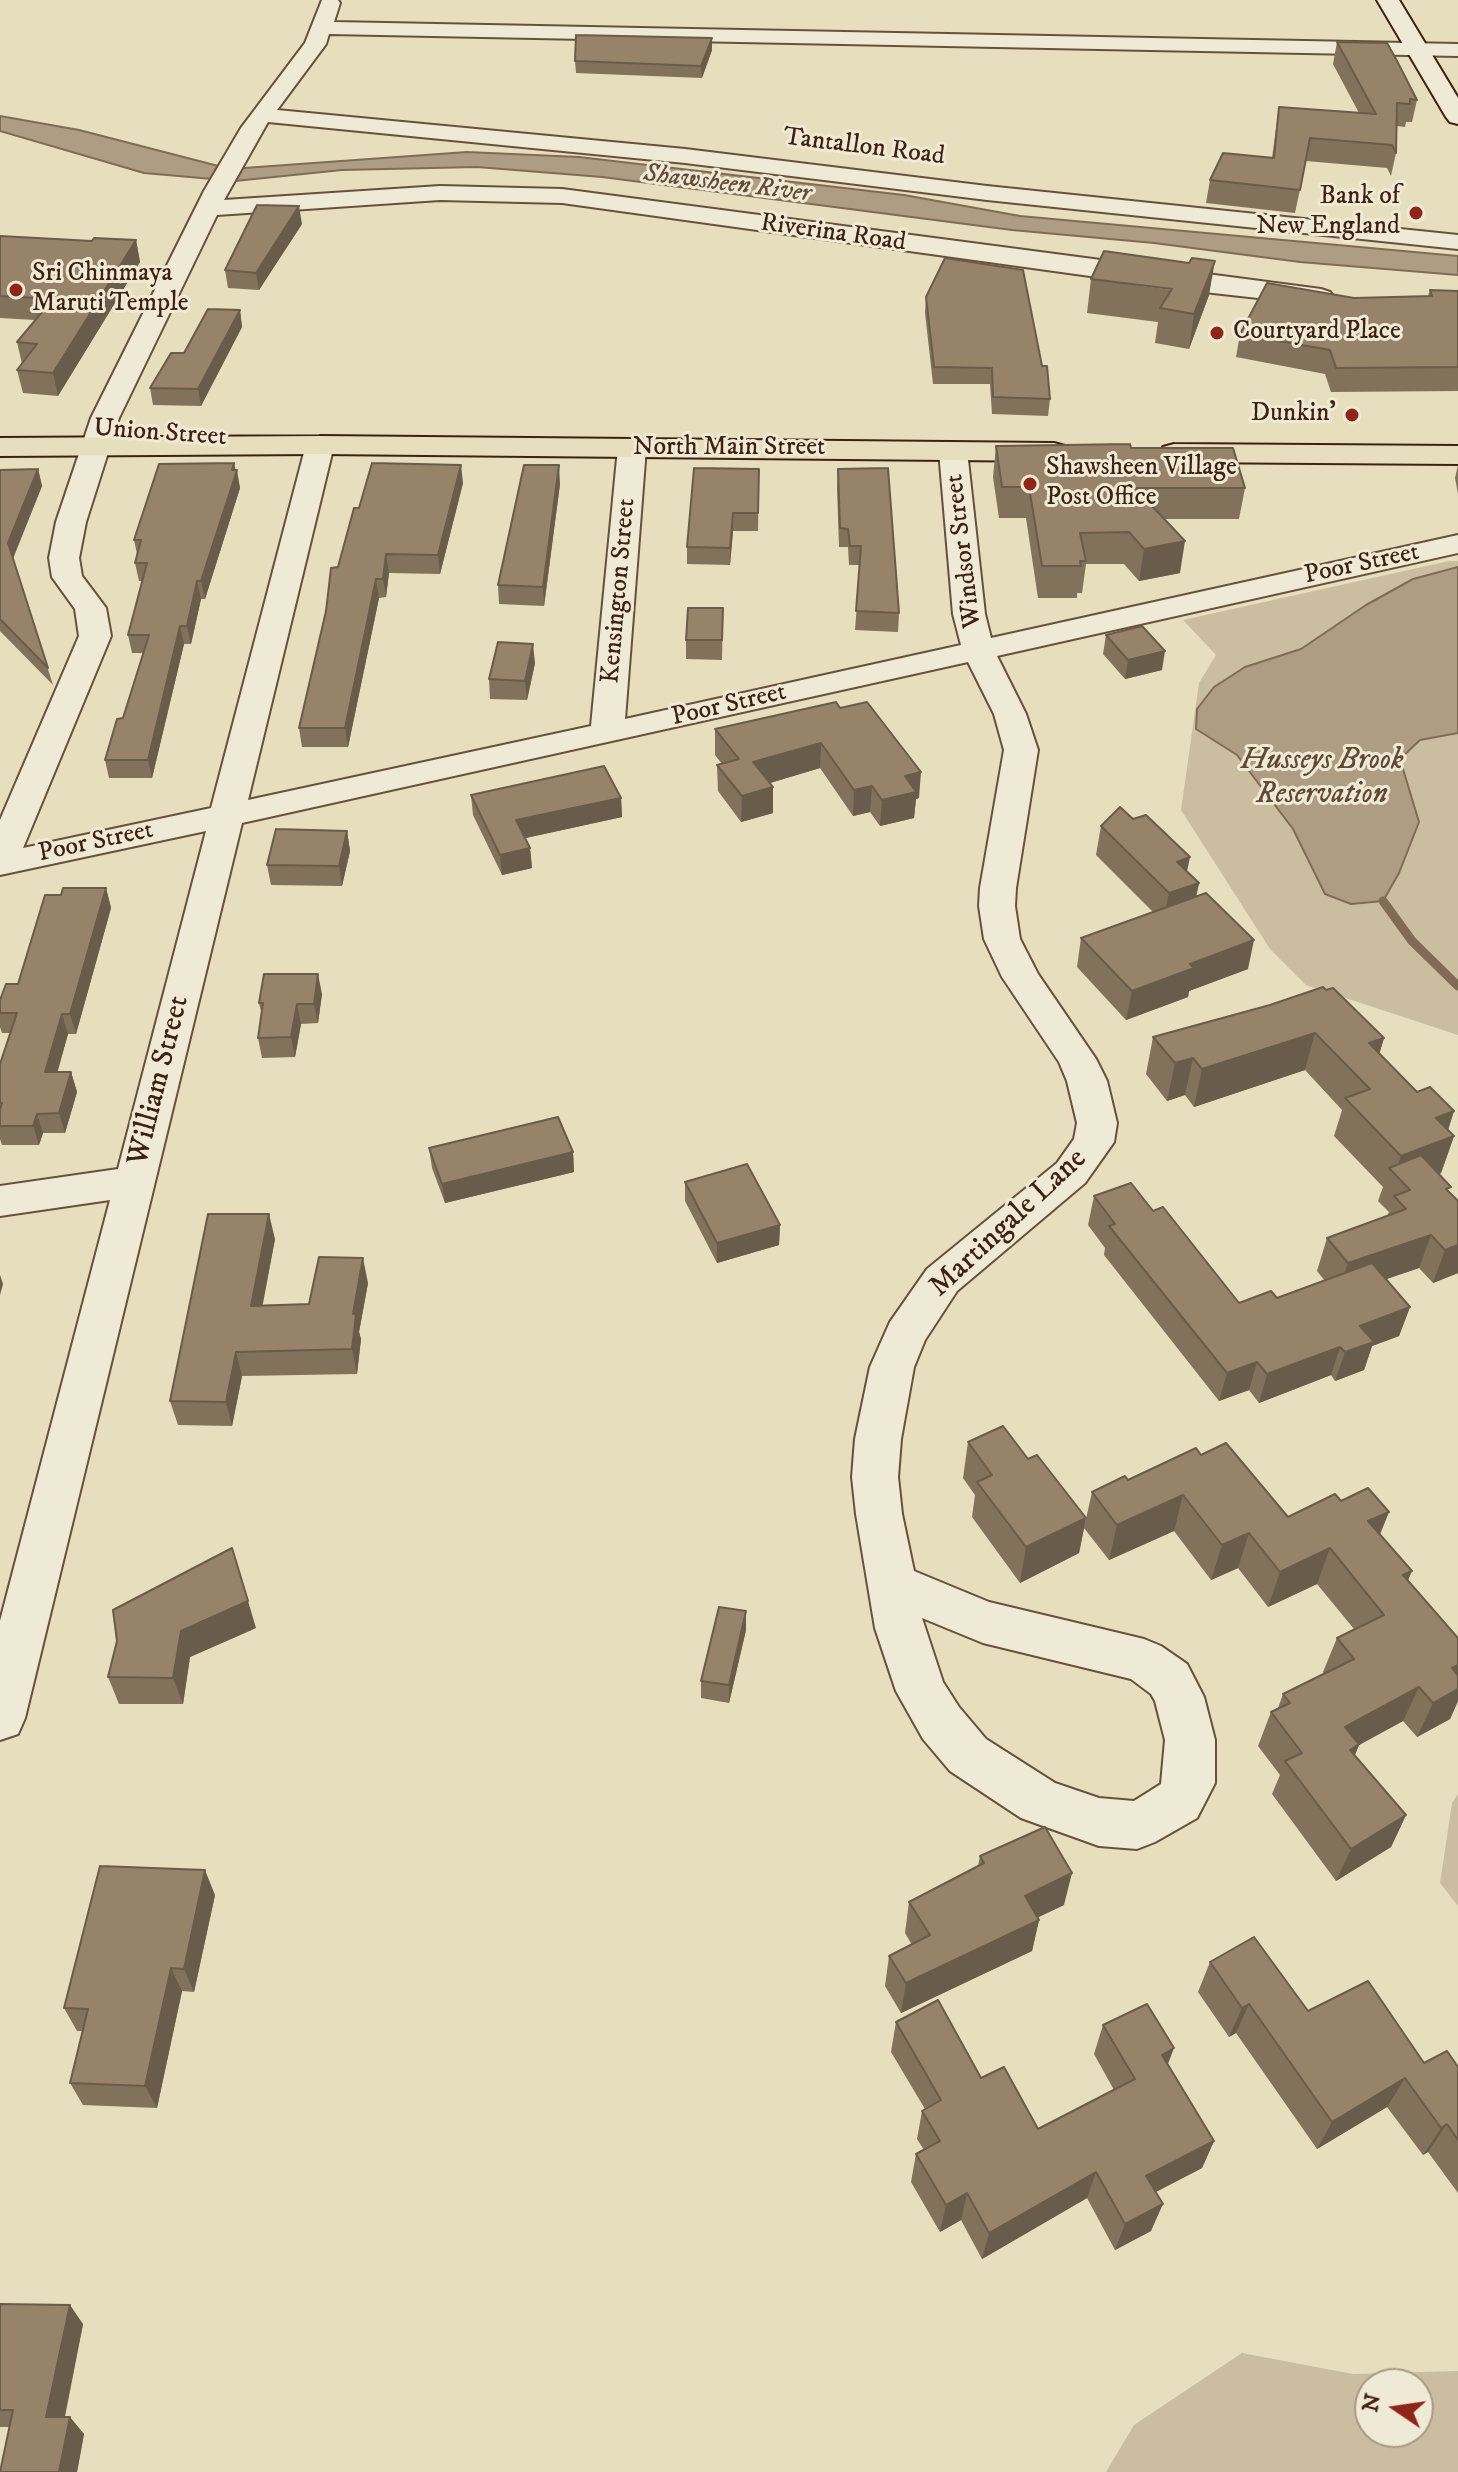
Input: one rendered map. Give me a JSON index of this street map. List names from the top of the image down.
{
  "streets": {
    "main road": ["Union Street", "North Main Street"],
    "street": [
      "Tantallon Road",
      "Riverina Road",
      "Windsor Street",
      "Poor Street",
      "Kensington Street",
      "William Street",
      "Martingale Lane"
    ]
  },
  "crossings": [
    ["Union Street", "North Main Street"],
    ["North Main Street", "Windsor Street"],
    ["North Main Street", "Kensington Street"],
    ["North Main Street", "William Street"],
    ["Windsor Street", "Poor Street"],
    ["Windsor Street", "Martingale Lane"],
    ["Poor Street", "Kensington Street"],
    ["Poor Street", "William Street"],
    ["Poor Street", "Martingale Lane"]
  ],
  "water": ["Shawsheen River"],
  "parks": ["Husseys Brook Reservation"],
  "places": [
    "Bank of New England",
    "Sri Chinmaya Maruti Temple",
    "Courtyard Place",
    "Dunkin'",
    "Shawsheen Village Post Office"
  ],
  "north": "left"
}
